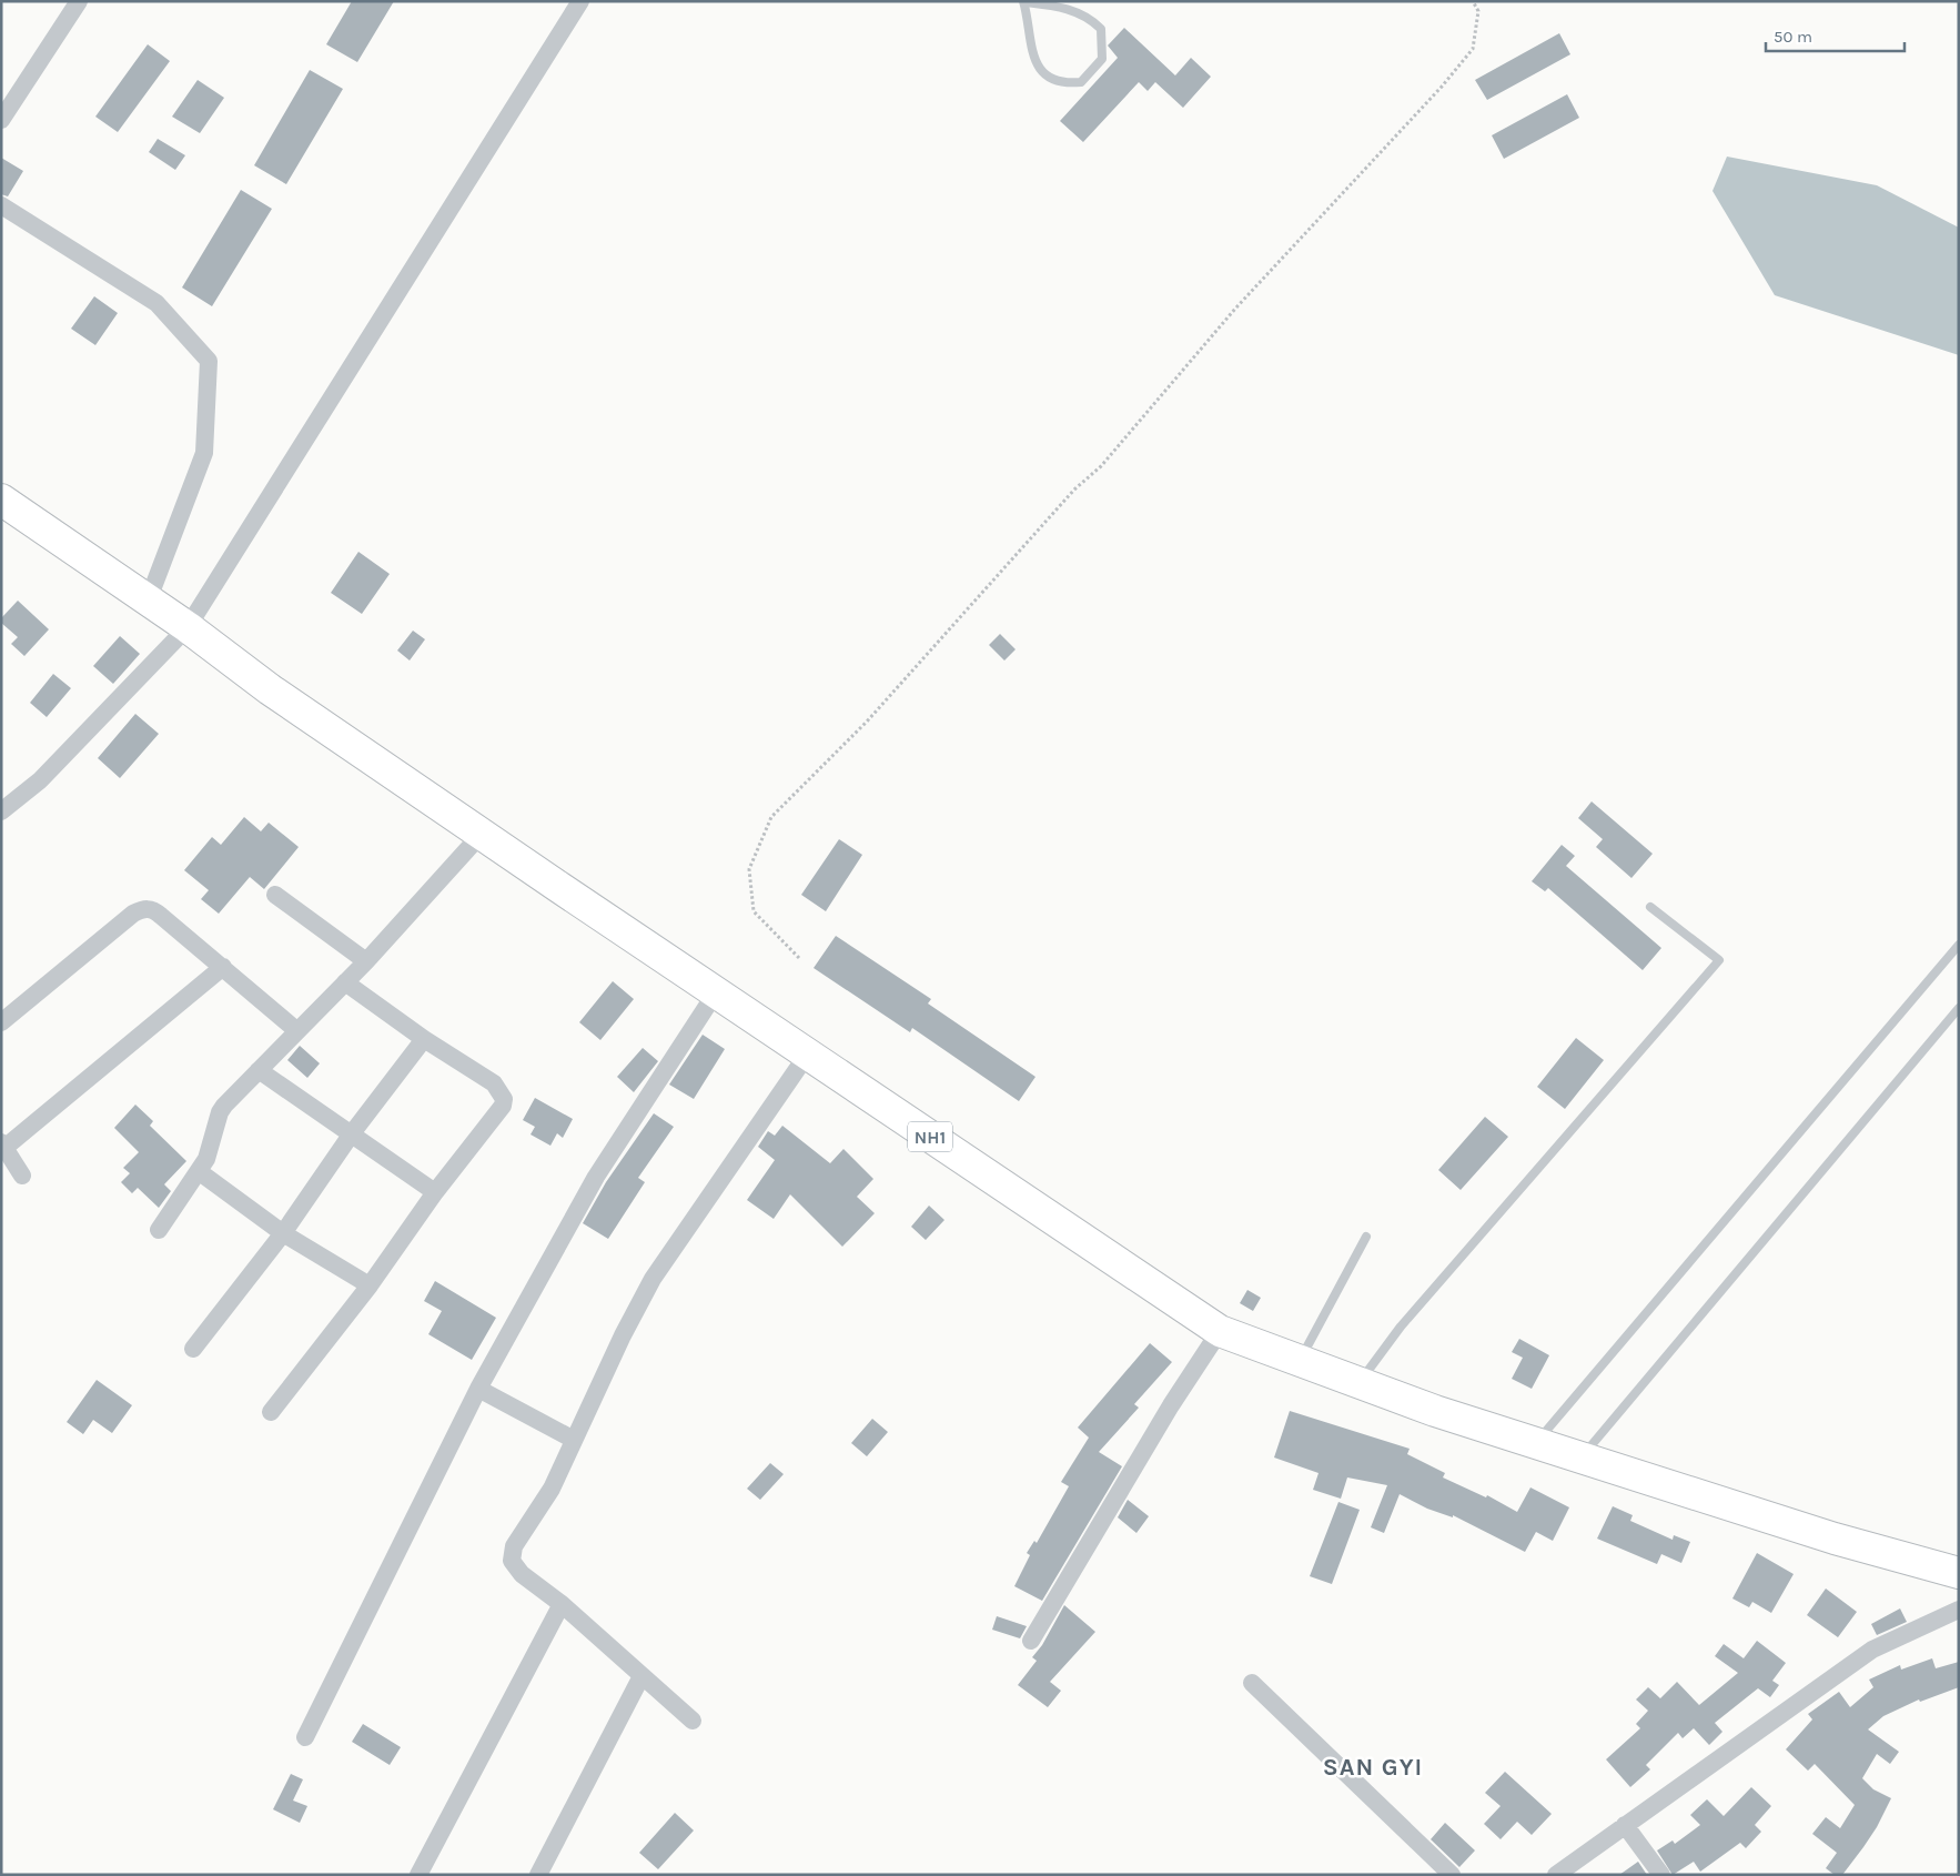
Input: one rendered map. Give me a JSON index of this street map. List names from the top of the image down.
{
  "streets": {
    "highway": ["NH1"]
  },
  "districts": ["SAN GYI"],
  "scale_bar": "50 m"
}
